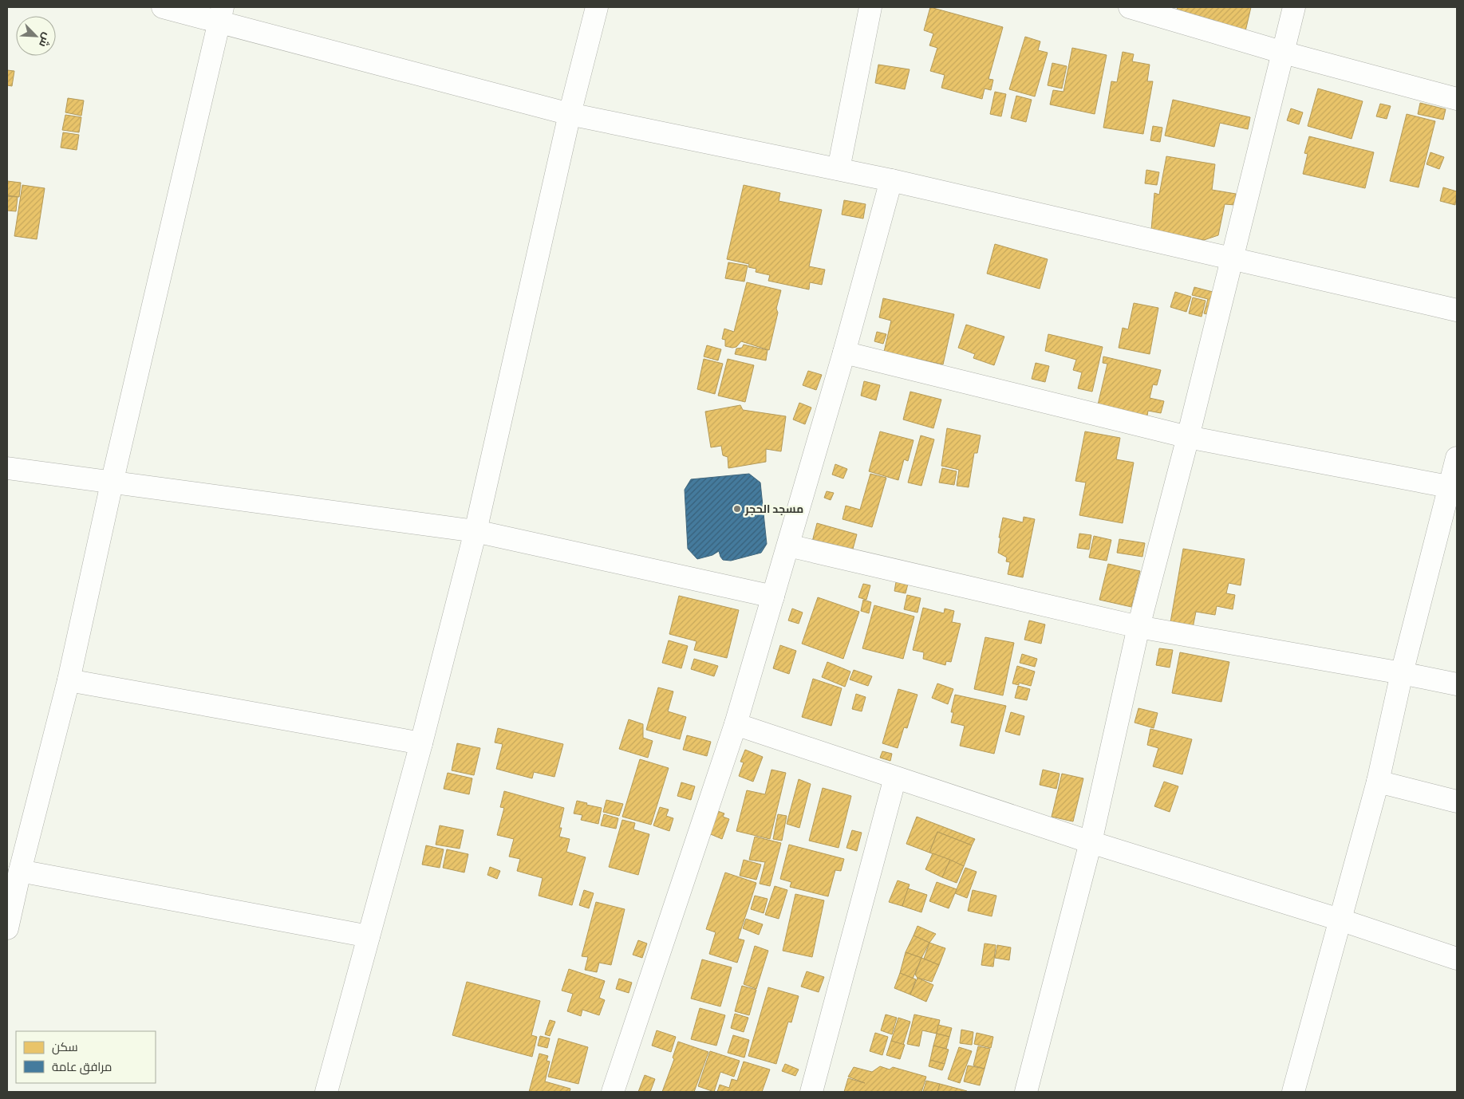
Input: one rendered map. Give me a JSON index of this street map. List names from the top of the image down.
{
  "places": ["مسجد الحجر"],
  "legend": ["سكن", "مرافق عامة"],
  "north": "bottom right"
}
